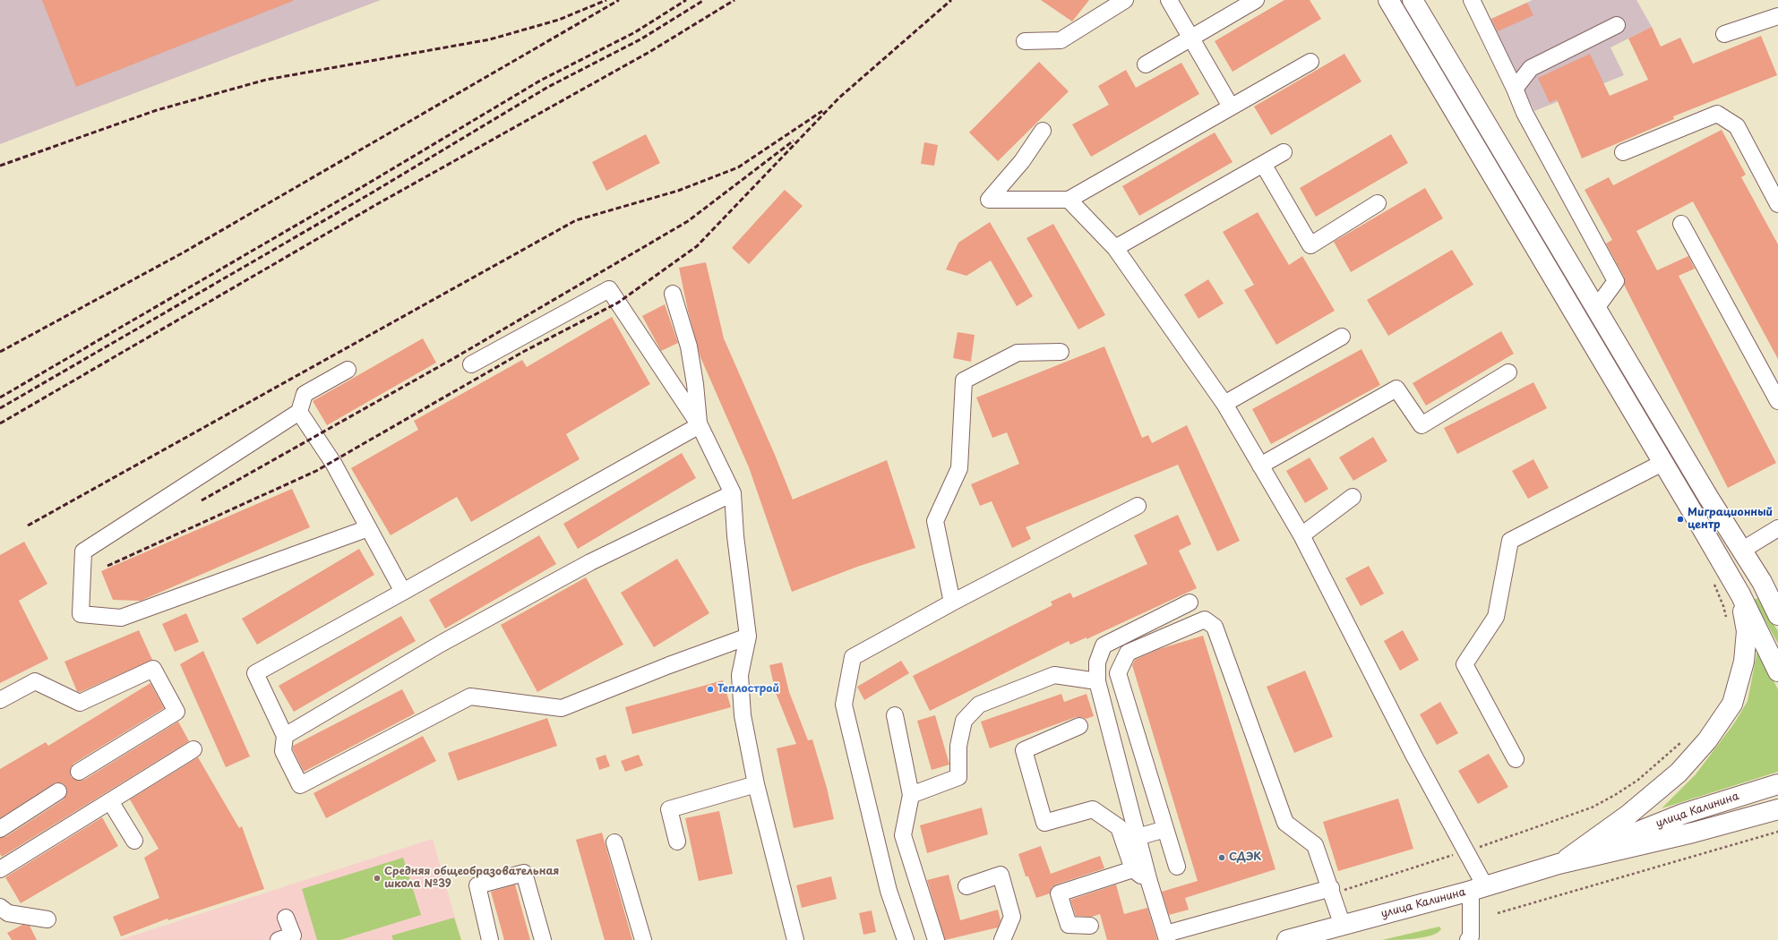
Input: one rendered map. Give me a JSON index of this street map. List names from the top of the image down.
{
  "streets": {
    "main road": ["улица Калинина"]
  },
  "places": [
    "Миграционный центр",
    "Теплострой",
    "СДЭК",
    "Средняя общеобразовательная школа №39"
  ]
}
